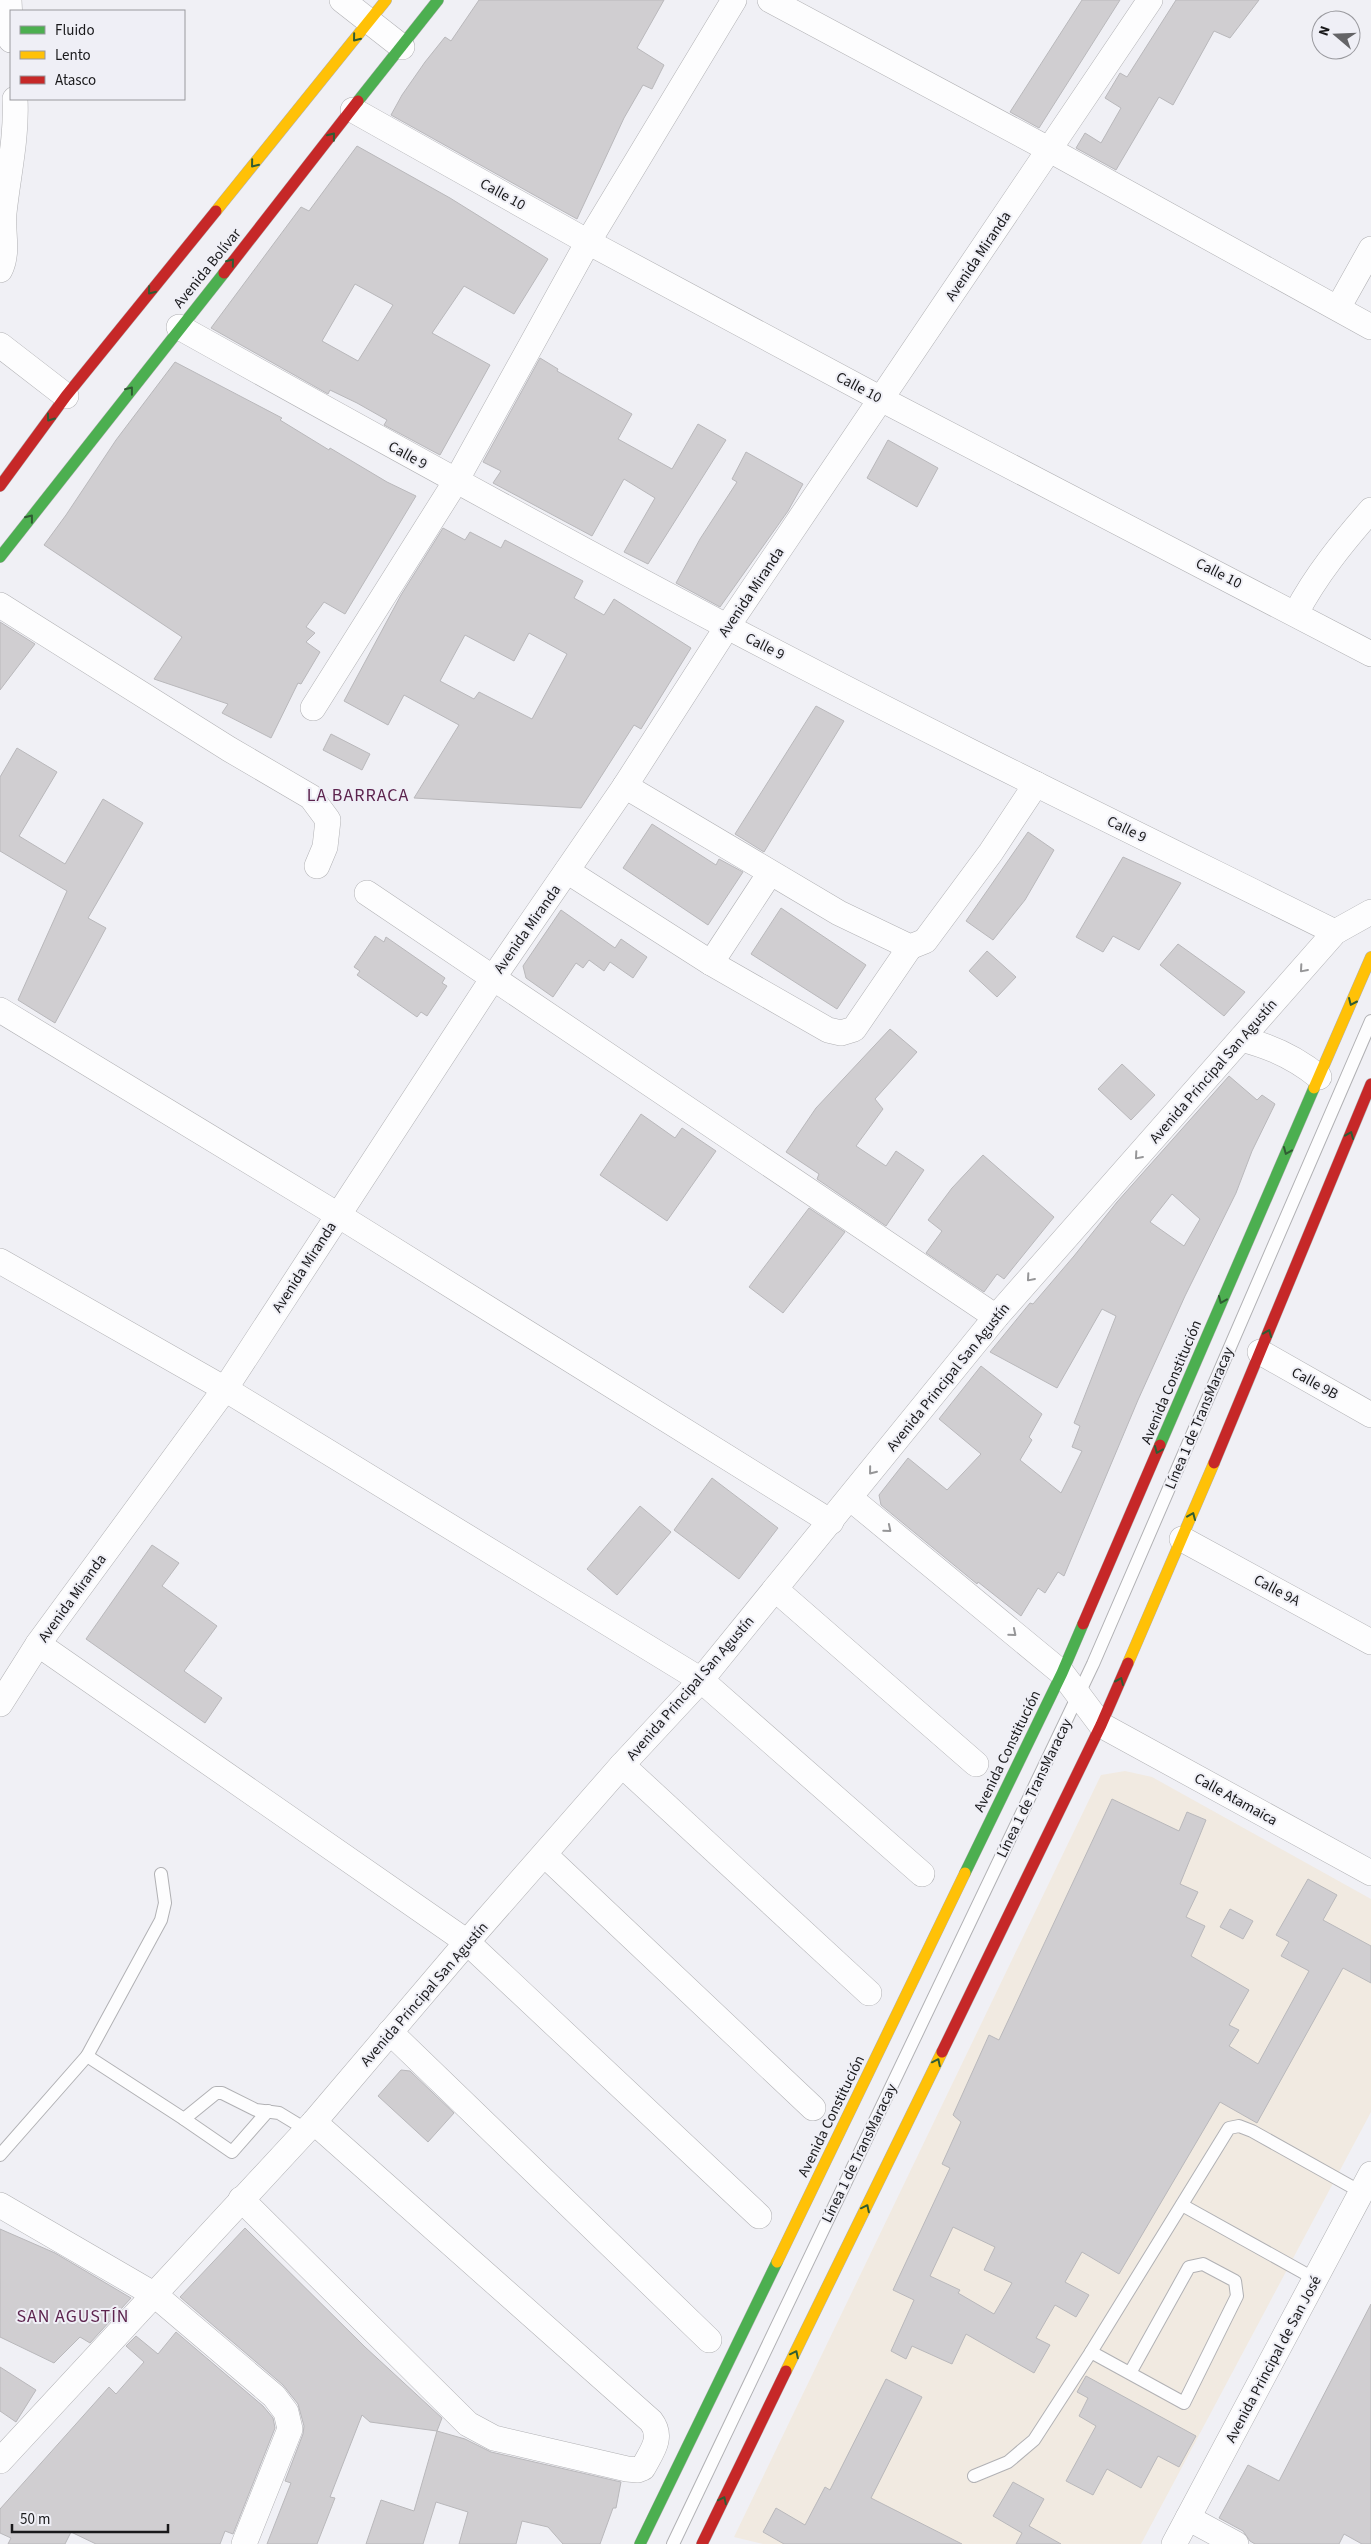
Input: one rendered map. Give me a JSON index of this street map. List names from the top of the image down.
{
  "streets": {
    "street": [
      "Calle 10",
      "Avenida Miranda",
      "Avenida Bolívar",
      "Calle 9",
      "Avenida Principal San Agustín",
      "Avenida Constitución",
      "Calle 9B",
      "Calle 9A",
      "Calle Atamaica",
      "Avenida Principal de San José"
    ],
    "lane": ["Línea 1 de TransMaracay"]
  },
  "crossings": [
    ["Calle 10", "Avenida Miranda"],
    ["Calle 10", "Avenida Bolívar"],
    ["Avenida Miranda", "Calle 9"],
    ["Avenida Bolívar", "Calle 9"],
    ["Calle 9", "Avenida Principal San Agustín"]
  ],
  "districts": ["LA BARRACA", "SAN AGUSTÍN"],
  "legend": ["Fluido", "Lento", "Atasco"],
  "scale_bar": "50 m",
  "north": "left"
}
